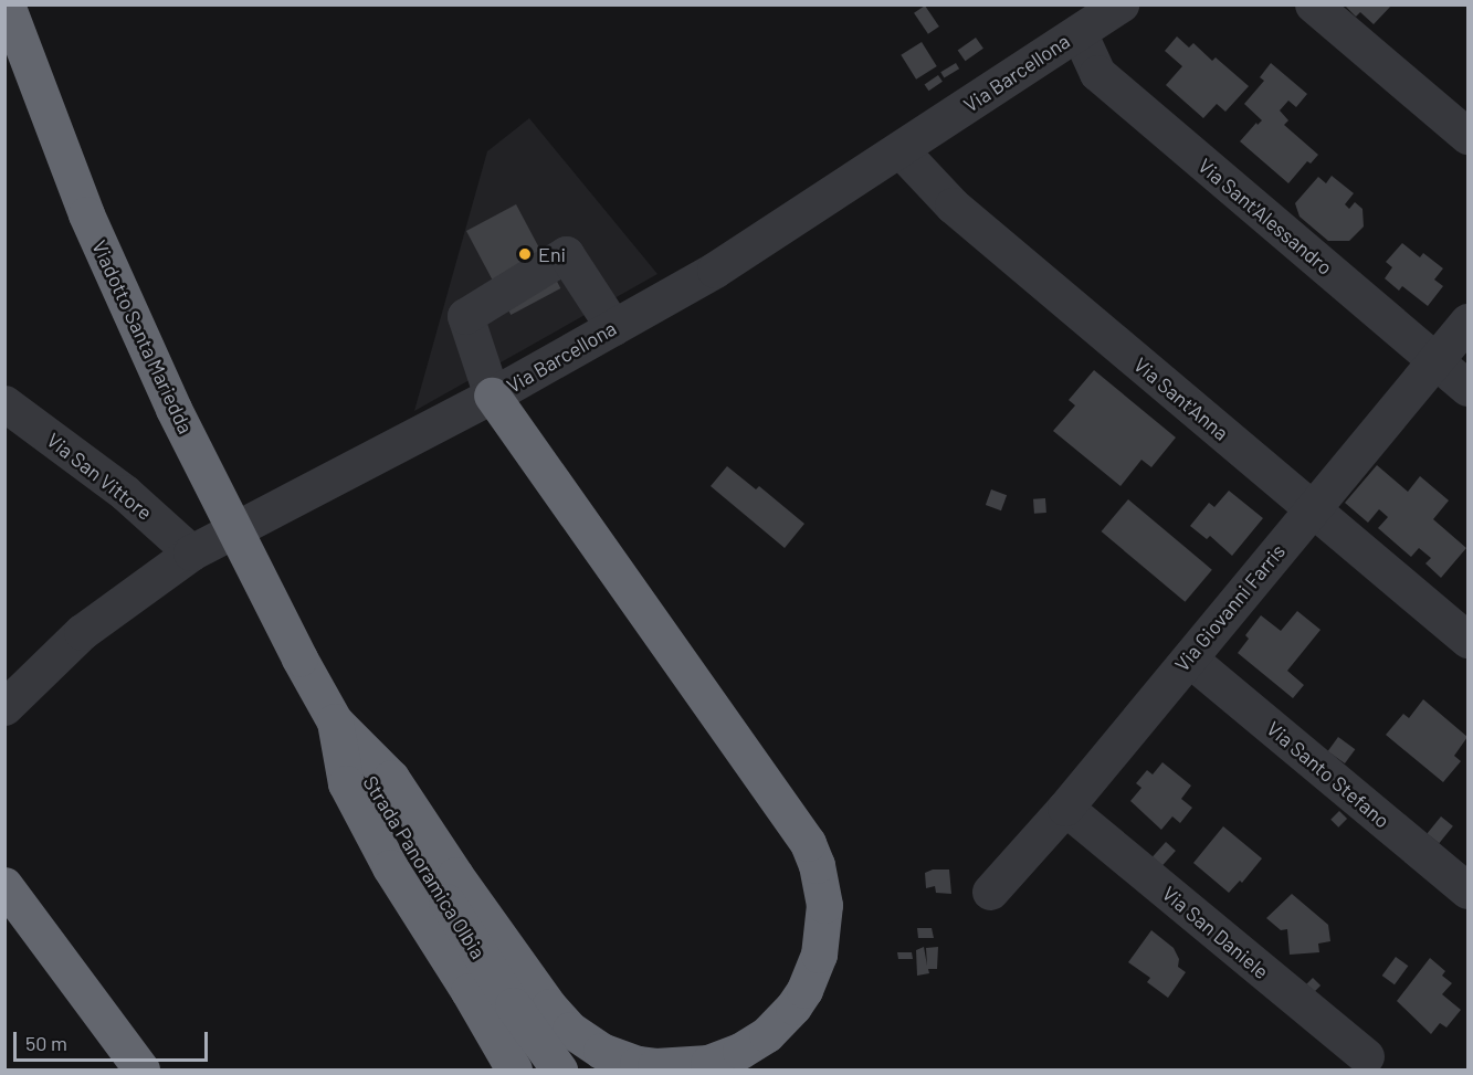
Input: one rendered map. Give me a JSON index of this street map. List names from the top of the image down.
{
  "streets": {
    "highway": ["Viadotto Santa Mariedda", "Strada Panoramica Olbia"],
    "street": [
      "Via Barcellona",
      "Via Sant'Alessandro",
      "Via Sant'Anna",
      "Via San Vittore",
      "Via Giovanni Farris",
      "Via Santo Stefano",
      "Via San Daniele"
    ]
  },
  "crossings": [
    ["Via Barcellona", "Via Sant'Alessandro"],
    ["Via Barcellona", "Via Sant'Anna"],
    ["Via Barcellona", "Via San Vittore"],
    ["Via Sant'Alessandro", "Via Giovanni Farris"],
    ["Viadotto Santa Mariedda", "Strada Panoramica Olbia"],
    ["Via Sant'Anna", "Via Giovanni Farris"],
    ["Via Giovanni Farris", "Via Santo Stefano"],
    ["Via Giovanni Farris", "Via San Daniele"]
  ],
  "places": ["Eni"],
  "scale_bar": "50 m"
}
